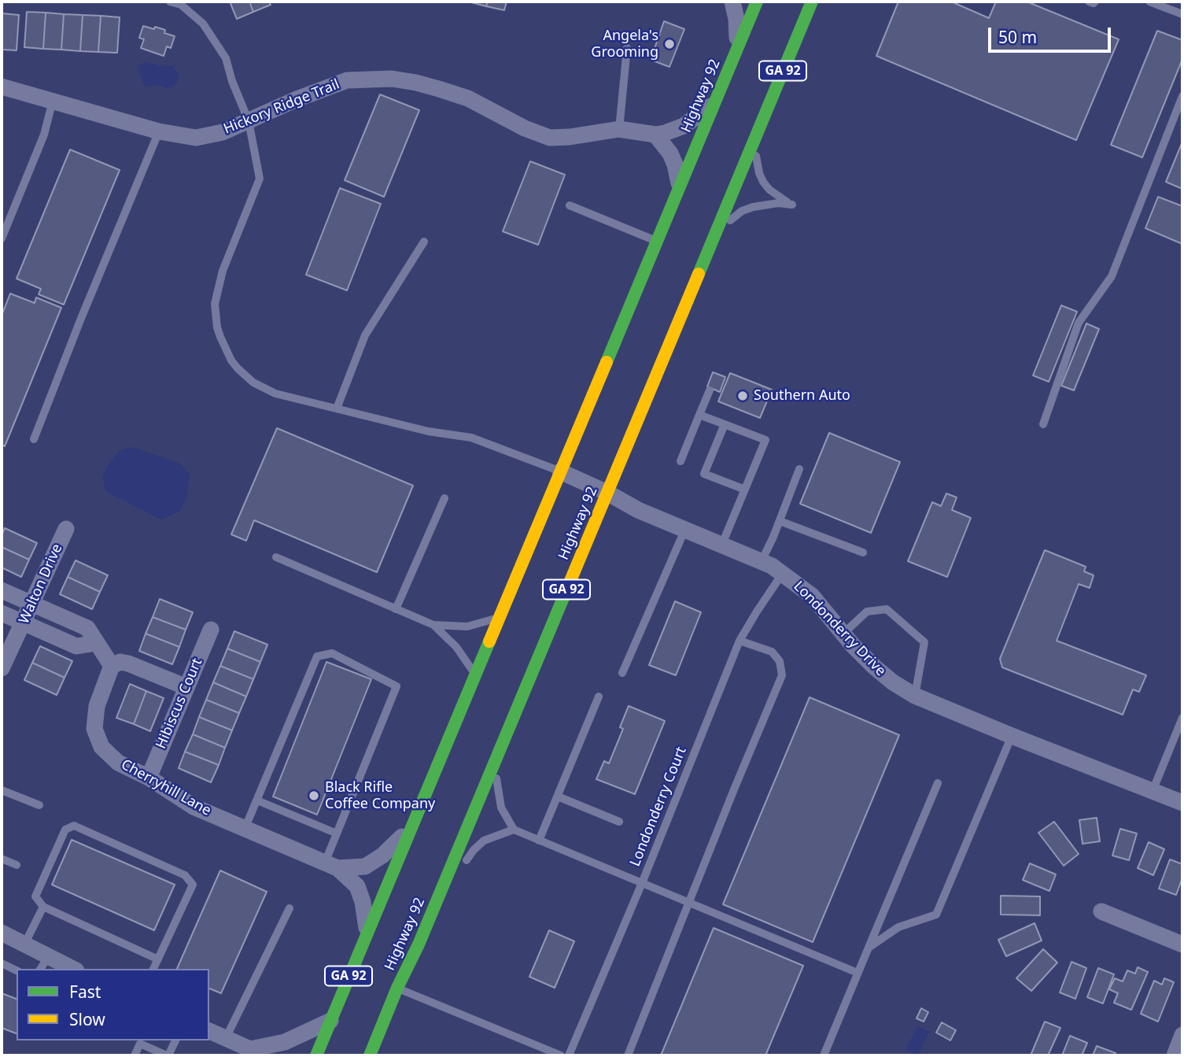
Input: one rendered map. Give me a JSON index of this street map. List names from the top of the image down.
{
  "streets": {
    "main road": ["GA 92", "Highway 92"],
    "street": [
      "Hickory Ridge Trail",
      "Walton Drive",
      "Londonderry Drive",
      "Hibiscus Court",
      "Cherryhill Lane"
    ],
    "lane": ["Londonderry Court"]
  },
  "crossings": [
    ["Highway 92", "Hickory Ridge Trail"],
    ["Highway 92", "Londonderry Drive"],
    ["Londonderry Drive", "Londonderry Court"],
    ["Hibiscus Court", "Cherryhill Lane"]
  ],
  "places": ["Angela's Grooming", "Southern Auto", "Black Rifle Coffee Company"],
  "legend": ["Fast", "Slow"],
  "scale_bar": "50 m"
}
